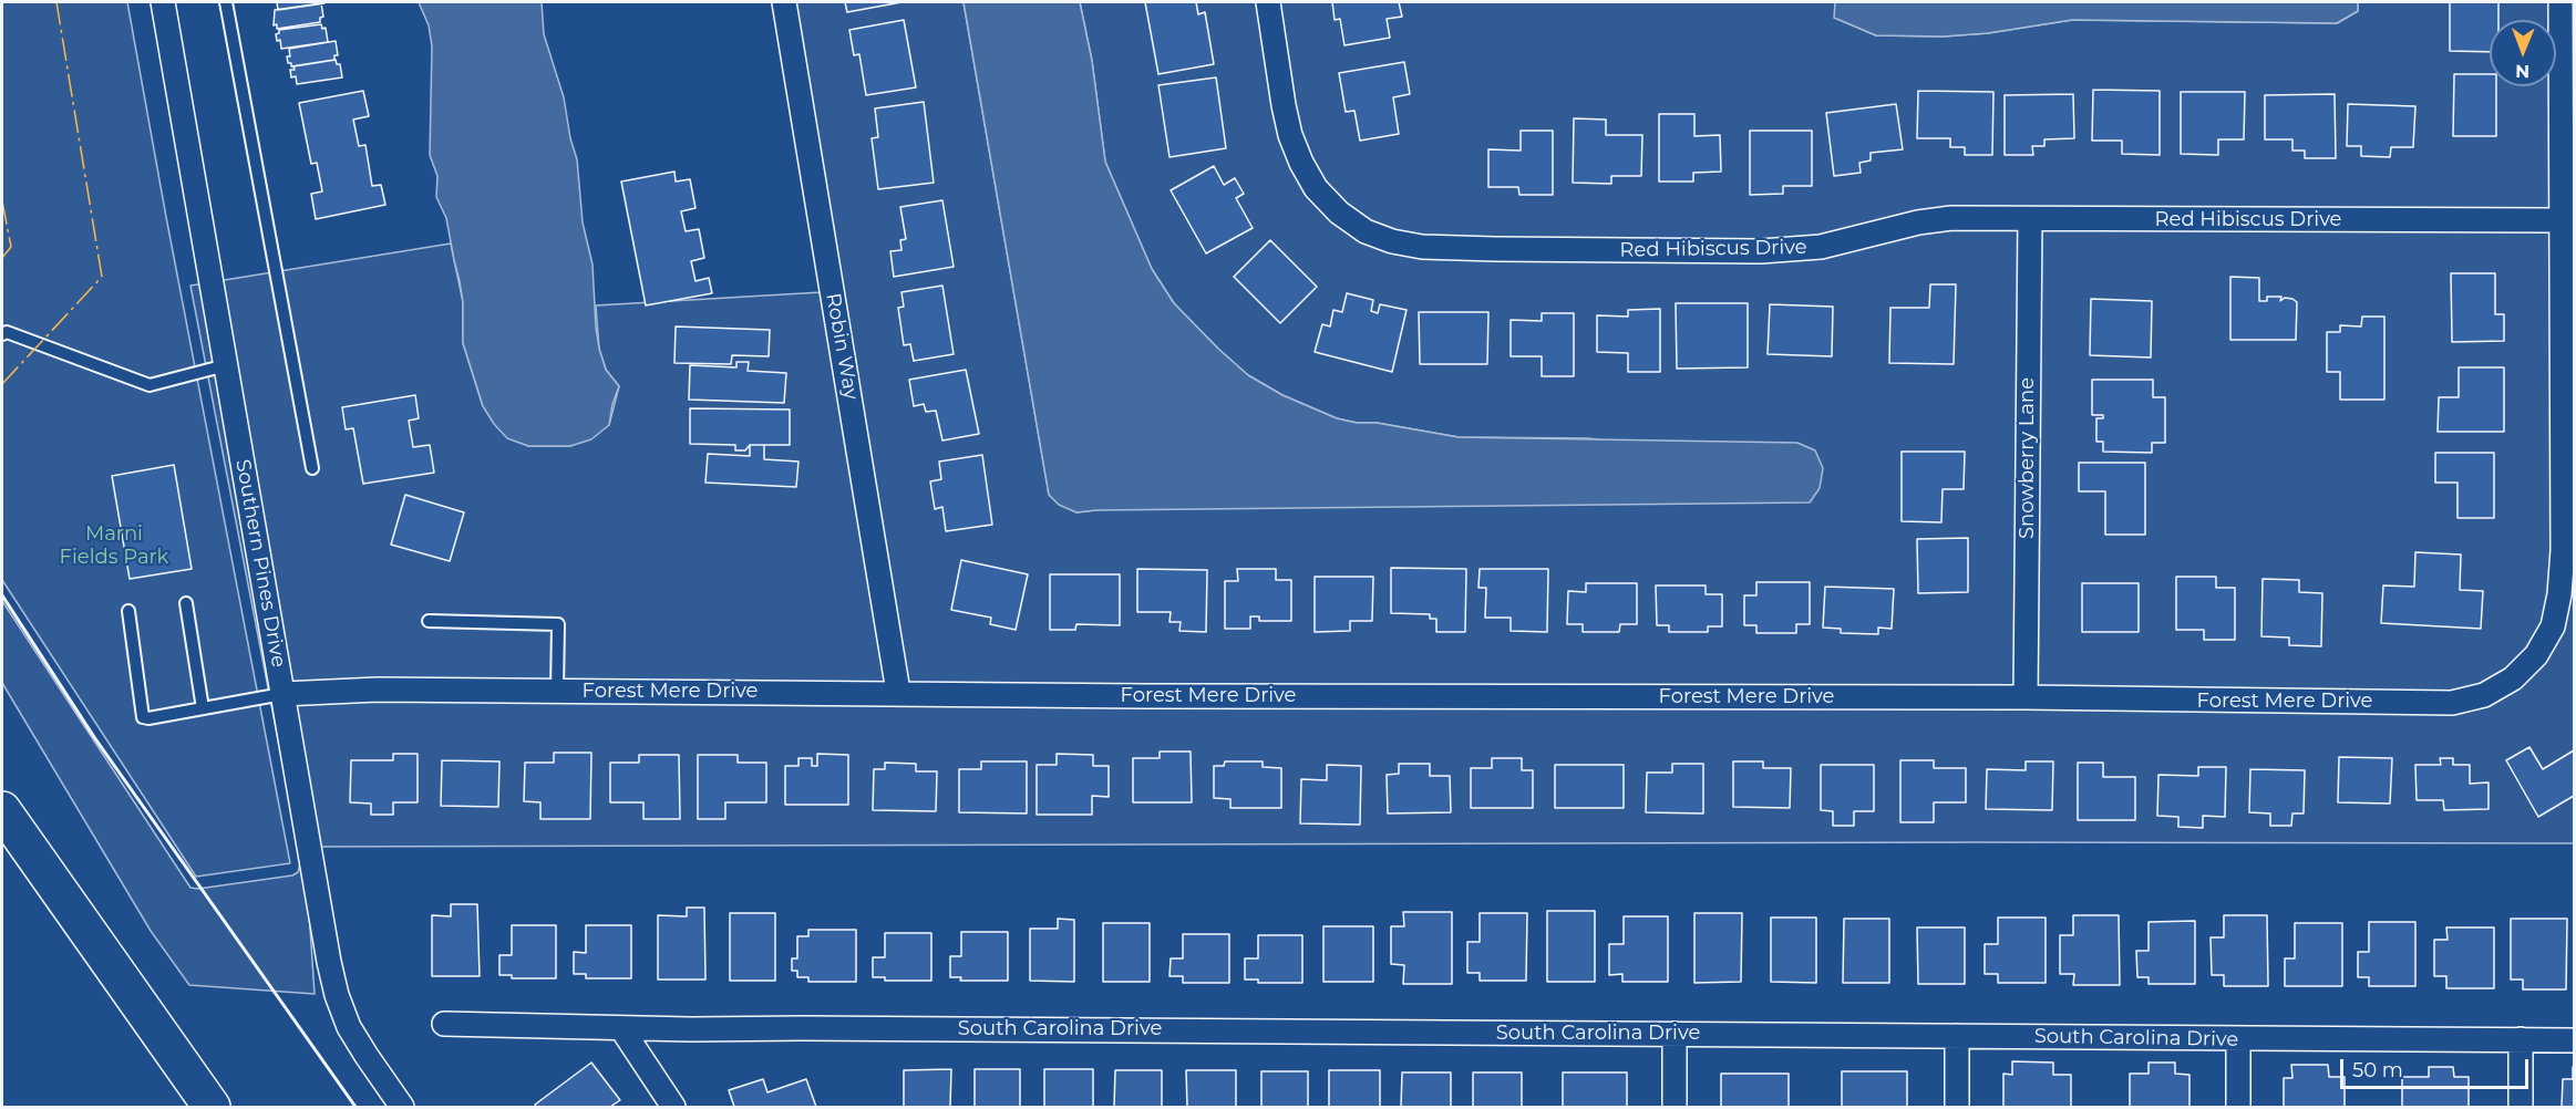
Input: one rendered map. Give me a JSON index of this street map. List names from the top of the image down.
{
  "streets": {
    "street": [
      "Red Hibiscus Drive",
      "Robin Way",
      "Snowberry Lane",
      "Southern Pines Drive",
      "Forest Mere Drive",
      "South Carolina Drive"
    ]
  },
  "crossings": [
    ["Red Hibiscus Drive", "Snowberry Lane"],
    ["Red Hibiscus Drive", "Forest Mere Drive"],
    ["Robin Way", "Forest Mere Drive"],
    ["Snowberry Lane", "Forest Mere Drive"],
    ["Southern Pines Drive", "Forest Mere Drive"]
  ],
  "parks": ["Marni Fields Park"],
  "scale_bar": "50 m",
  "north": "bottom"
}
